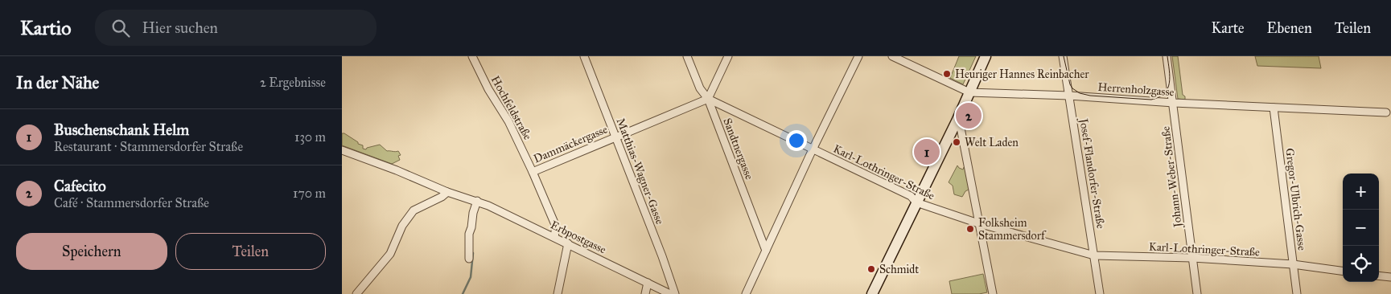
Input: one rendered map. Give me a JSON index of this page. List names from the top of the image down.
{
  "streets": {
    "street": [
      "Herrenholzgasse",
      "Hochfeldstraße",
      "Dammäckergasse",
      "Sandtnergasse",
      "Matthias-Wagner-Gasse",
      "Karl-Lothringer-Straße",
      "Josef-Flandorfer-Straße",
      "Johann-Weber-Straße",
      "Gregor-Ulbrich-Gasse",
      "Erbpostgasse"
    ]
  },
  "crossings": [
    ["Herrenholzgasse", "Josef-Flandorfer-Straße"],
    ["Herrenholzgasse", "Johann-Weber-Straße"],
    ["Herrenholzgasse", "Gregor-Ulbrich-Gasse"],
    ["Hochfeldstraße", "Dammäckergasse"],
    ["Hochfeldstraße", "Erbpostgasse"],
    ["Dammäckergasse", "Sandtnergasse"],
    ["Dammäckergasse", "Matthias-Wagner-Gasse"],
    ["Dammäckergasse", "Karl-Lothringer-Straße"],
    ["Sandtnergasse", "Karl-Lothringer-Straße"],
    ["Karl-Lothringer-Straße", "Josef-Flandorfer-Straße"],
    ["Karl-Lothringer-Straße", "Johann-Weber-Straße"],
    ["Karl-Lothringer-Straße", "Gregor-Ulbrich-Gasse"]
  ],
  "places": [
    "Heuriger Hannes Reinbacher",
    "Welt Laden",
    "Folksheim Stammersdorf",
    "Schmidt"
  ],
  "page": {
    "header": "Kartio",
    "search": "Hier suchen",
    "nav": ["Karte", "Ebenen", "Teilen"],
    "heading": ["In der Nähe", "2 Ergebnisse"],
    "pins": ["2", "1"],
    "list": [
      {
        "mark": "1",
        "name": "Buschenschank Helm",
        "note": "Restaurant · Stammersdorfer Straße",
        "value": "130 m"
      },
      {
        "mark": "2",
        "name": "Cafecito",
        "note": "Café · Stammersdorfer Straße",
        "value": "170 m"
      }
    ],
    "map_buttons": ["+", "−"],
    "buttons": ["Speichern", "Teilen"]
  }
}
